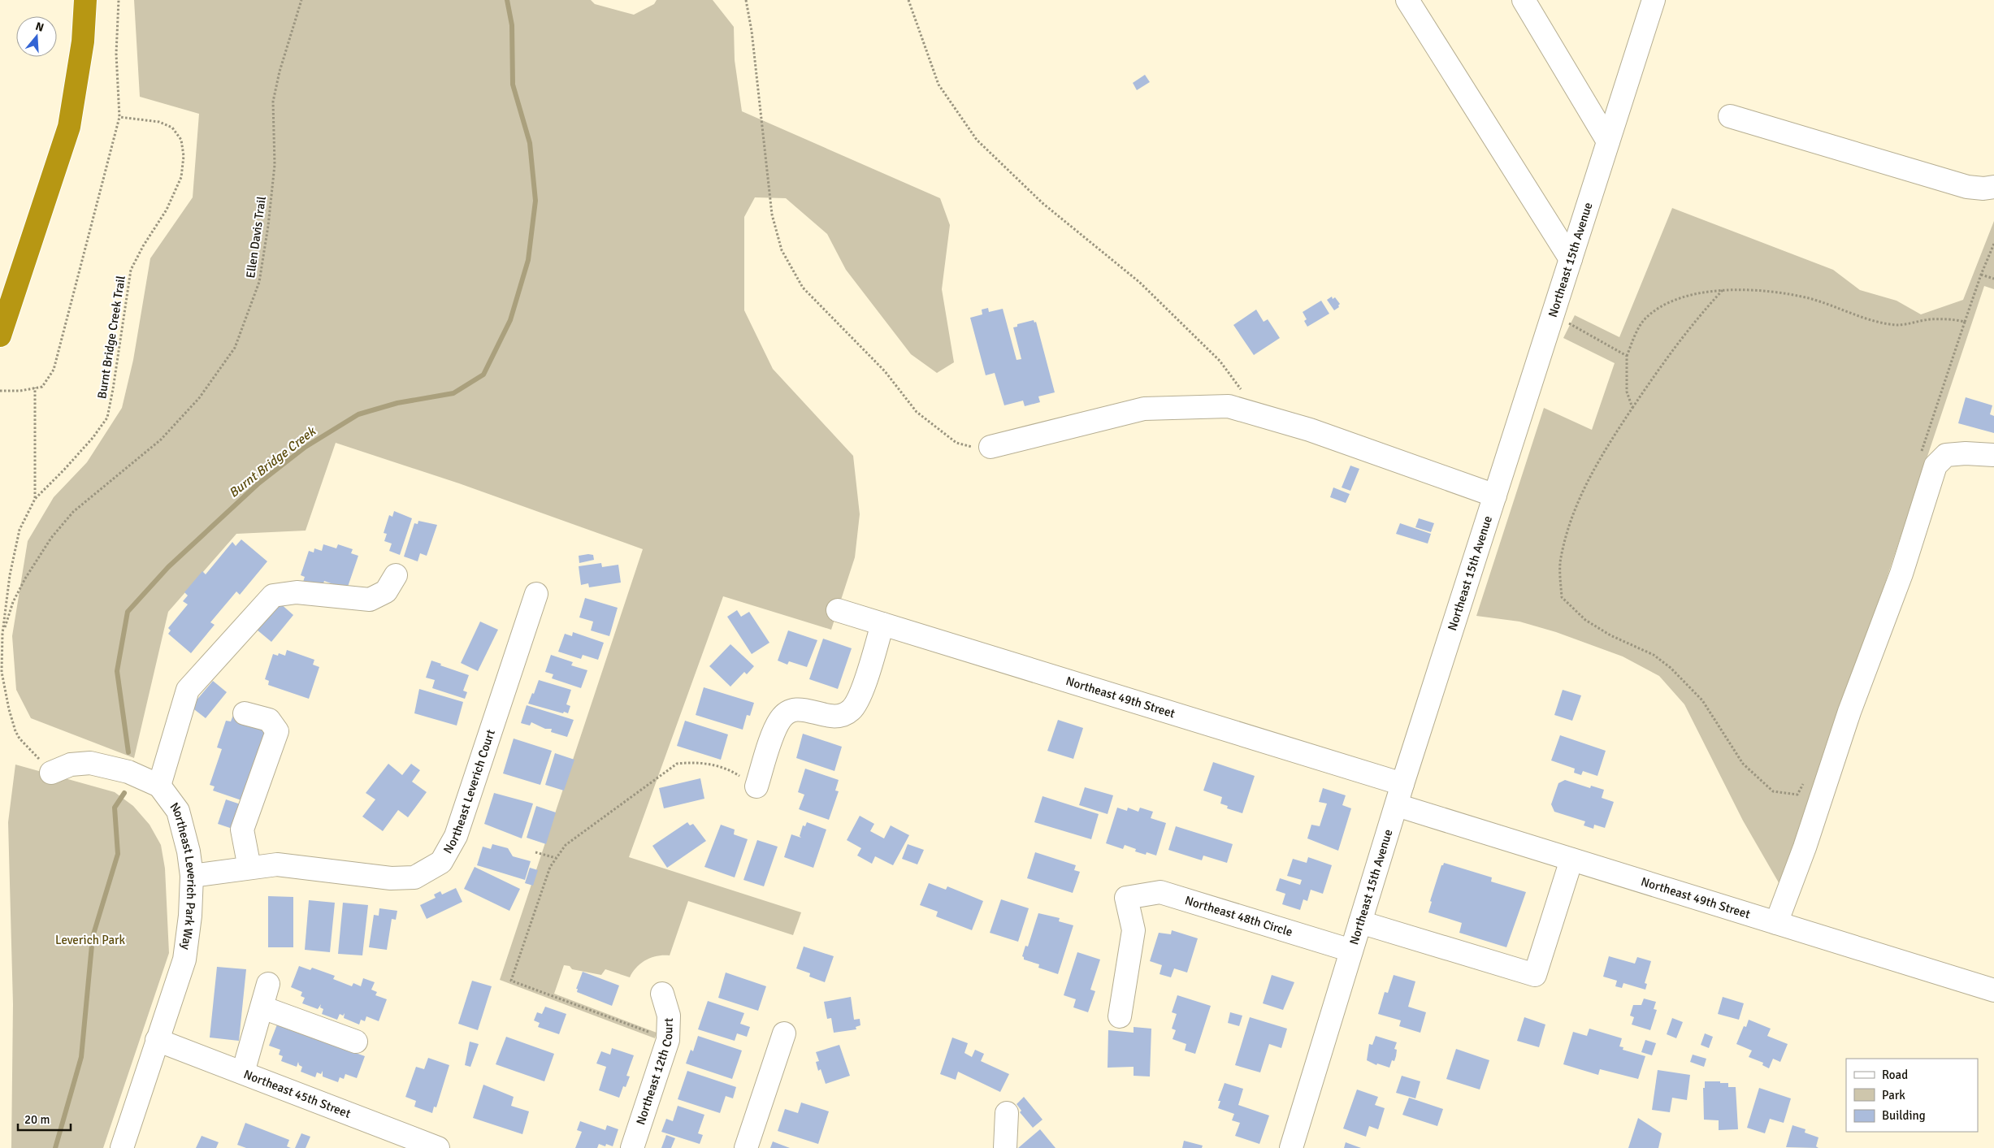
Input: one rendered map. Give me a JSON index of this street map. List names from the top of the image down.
{
  "streets": {
    "street": [
      "Northeast 15th Avenue",
      "Northeast 49th Street",
      "Northeast Leverich Court",
      "Northeast Leverich Park Way",
      "Northeast 48th Circle",
      "Northeast 12th Court",
      "Northeast 45th Street"
    ],
    "path": ["Ellen Davis Trail", "Burnt Bridge Creek Trail"]
  },
  "crossings": [
    ["Ellen Davis Trail", "Burnt Bridge Creek Trail"],
    ["Northeast 15th Avenue", "Northeast 49th Street"],
    ["Northeast 15th Avenue", "Northeast 48th Circle"],
    ["Burnt Bridge Creek Trail", "Northeast Leverich Park Way"],
    ["Northeast Leverich Court", "Northeast Leverich Park Way"],
    ["Northeast Leverich Park Way", "Northeast 45th Street"]
  ],
  "water": ["Burnt Bridge Creek"],
  "parks": ["Leverich Park"],
  "legend": ["Road", "Park", "Building"],
  "scale_bar": "20 m",
  "north": "top"
}
